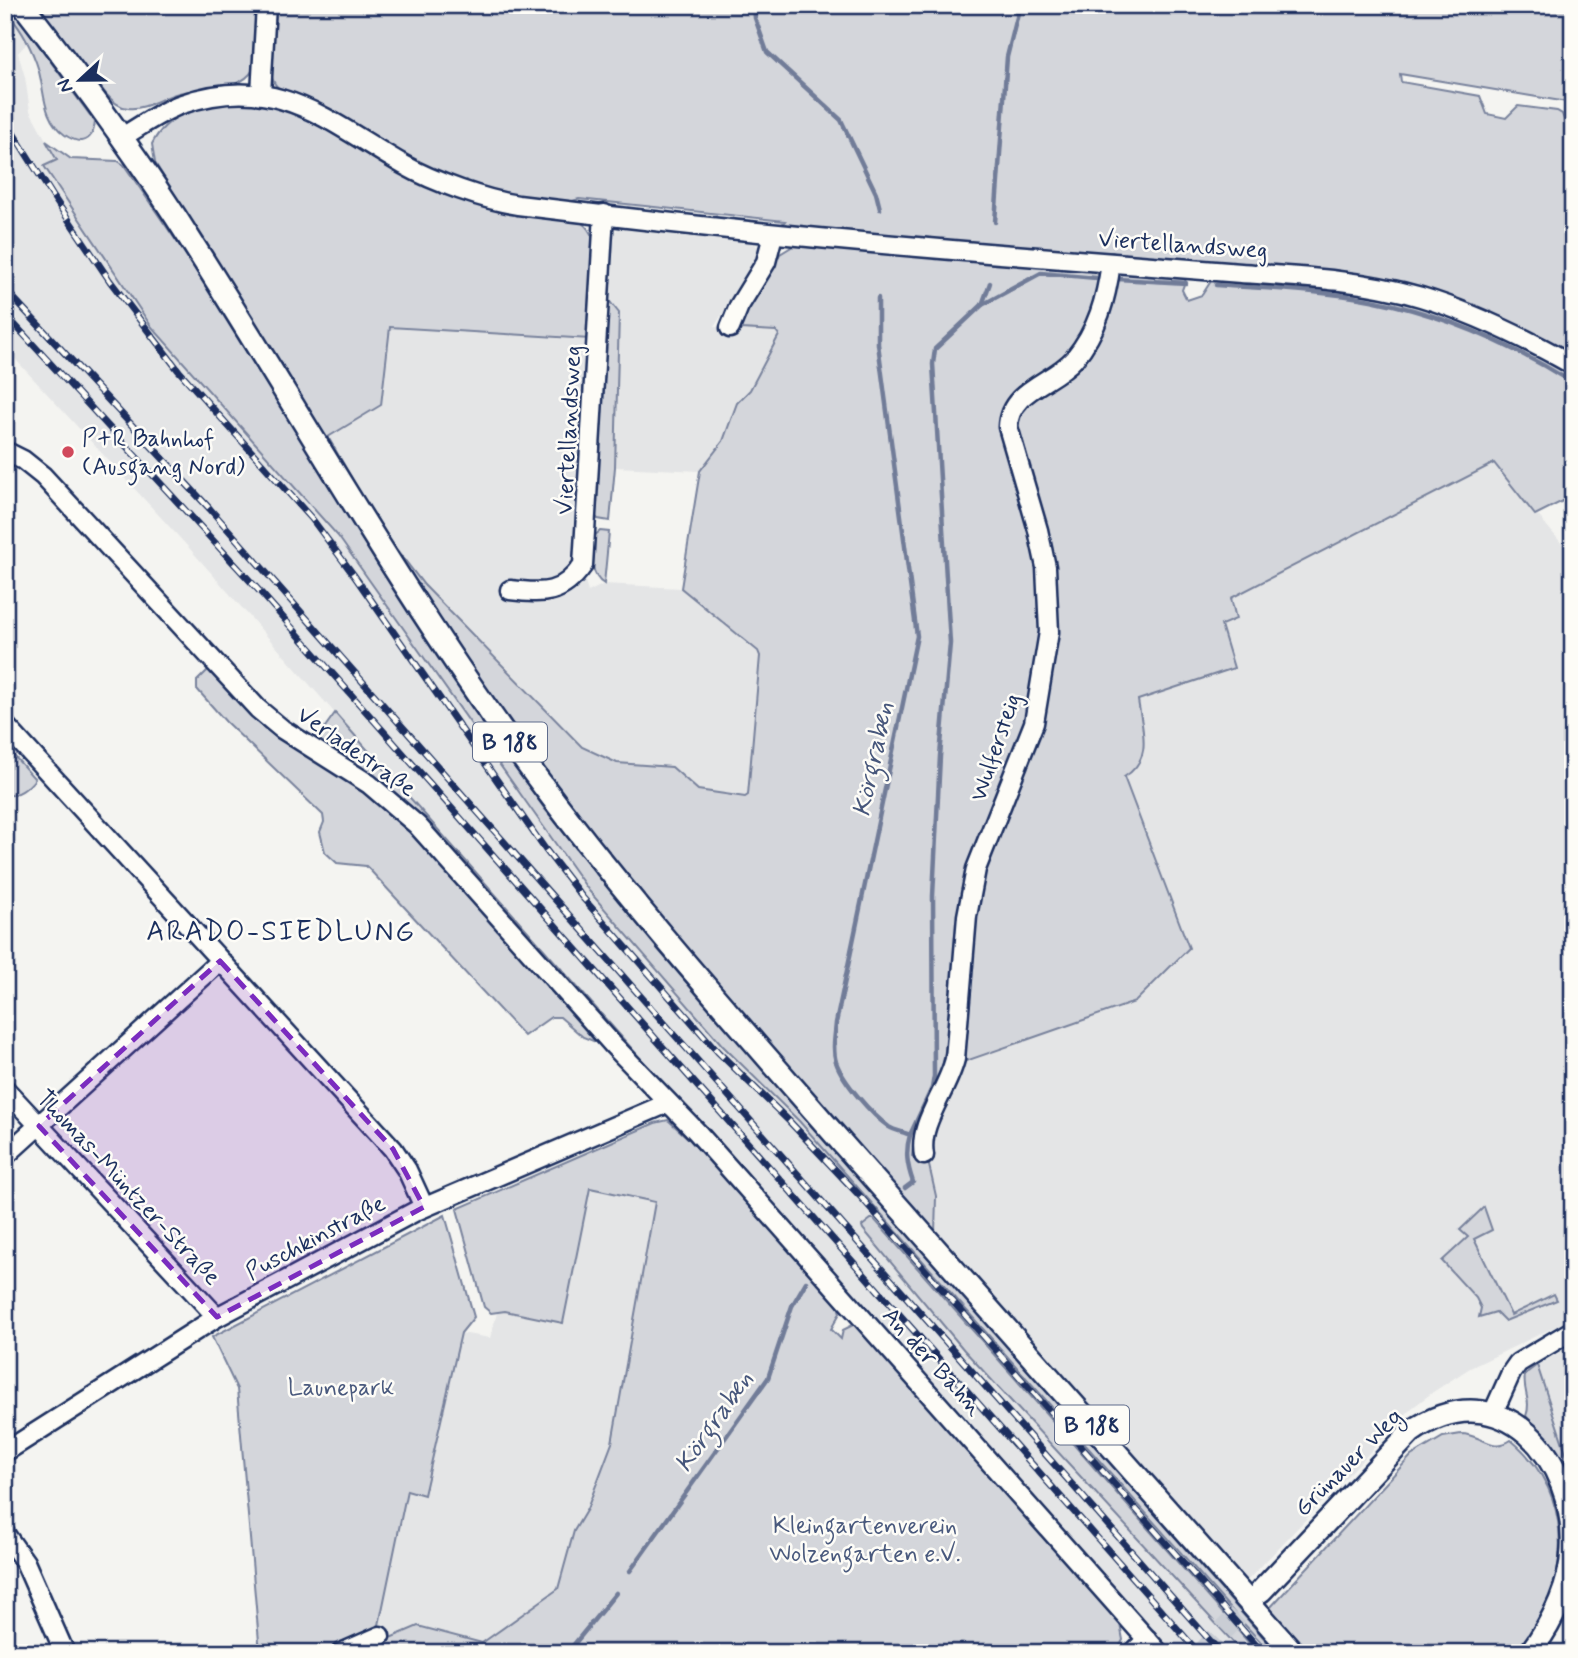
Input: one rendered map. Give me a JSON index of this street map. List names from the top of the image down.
{
  "streets": {
    "main road": ["B 188", "Grünauer Weg"],
    "street": [
      "Viertellandsweg",
      "Wulfersteig",
      "Verladestraße",
      "Thomas-Müntzer-Straße",
      "Puschkinstraße",
      "An der Bahn"
    ]
  },
  "crossings": [
    ["Viertellandsweg", "B 188"],
    ["Viertellandsweg", "Wulfersteig"],
    ["Verladestraße", "Puschkinstraße"],
    ["Verladestraße", "An der Bahn"],
    ["Thomas-Müntzer-Straße", "Puschkinstraße"],
    ["Puschkinstraße", "An der Bahn"]
  ],
  "districts": ["ARADO-SIEDLUNG"],
  "water": ["Körgraben"],
  "parks": ["Launepark", "Kleingartenverein Wolzengarten e.V."],
  "places": ["P+R Bahnhof (Ausgang Nord)"],
  "north": "left"
}
